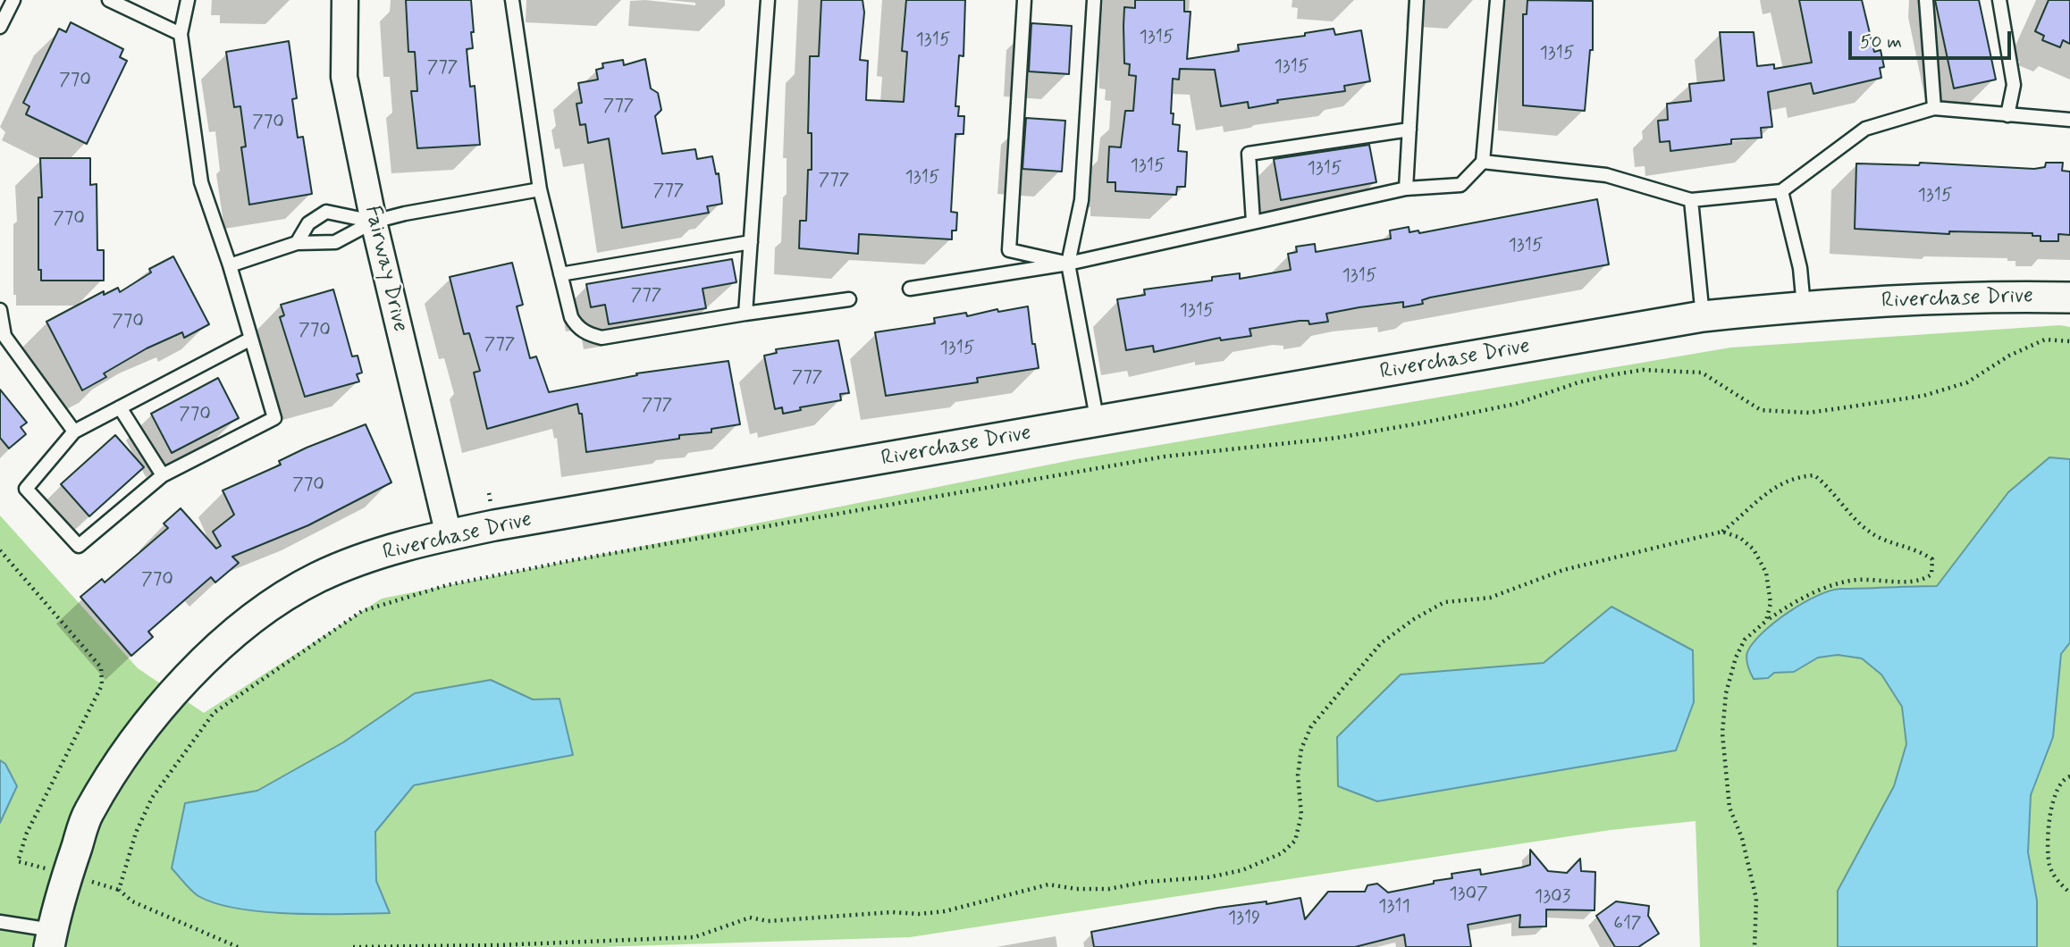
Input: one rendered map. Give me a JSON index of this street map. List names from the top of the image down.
{
  "streets": {
    "street": ["Fairway Drive", "Riverchase Drive"]
  },
  "crossings": [
    ["Fairway Drive", "Riverchase Drive"]
  ],
  "house_numbers": [
    "1315",
    "1315",
    "1315",
    "1315",
    "777",
    "770",
    "777",
    "770",
    "1315",
    "1315",
    "1315",
    "777",
    "777",
    "1315",
    "770",
    "1315",
    "1315",
    "777",
    "1315",
    "770",
    "770",
    "777",
    "1315",
    "777",
    "777",
    "770",
    "770",
    "770",
    "1307",
    "1303",
    "1311",
    "1319",
    "617"
  ],
  "scale_bar": "50 m"
}
